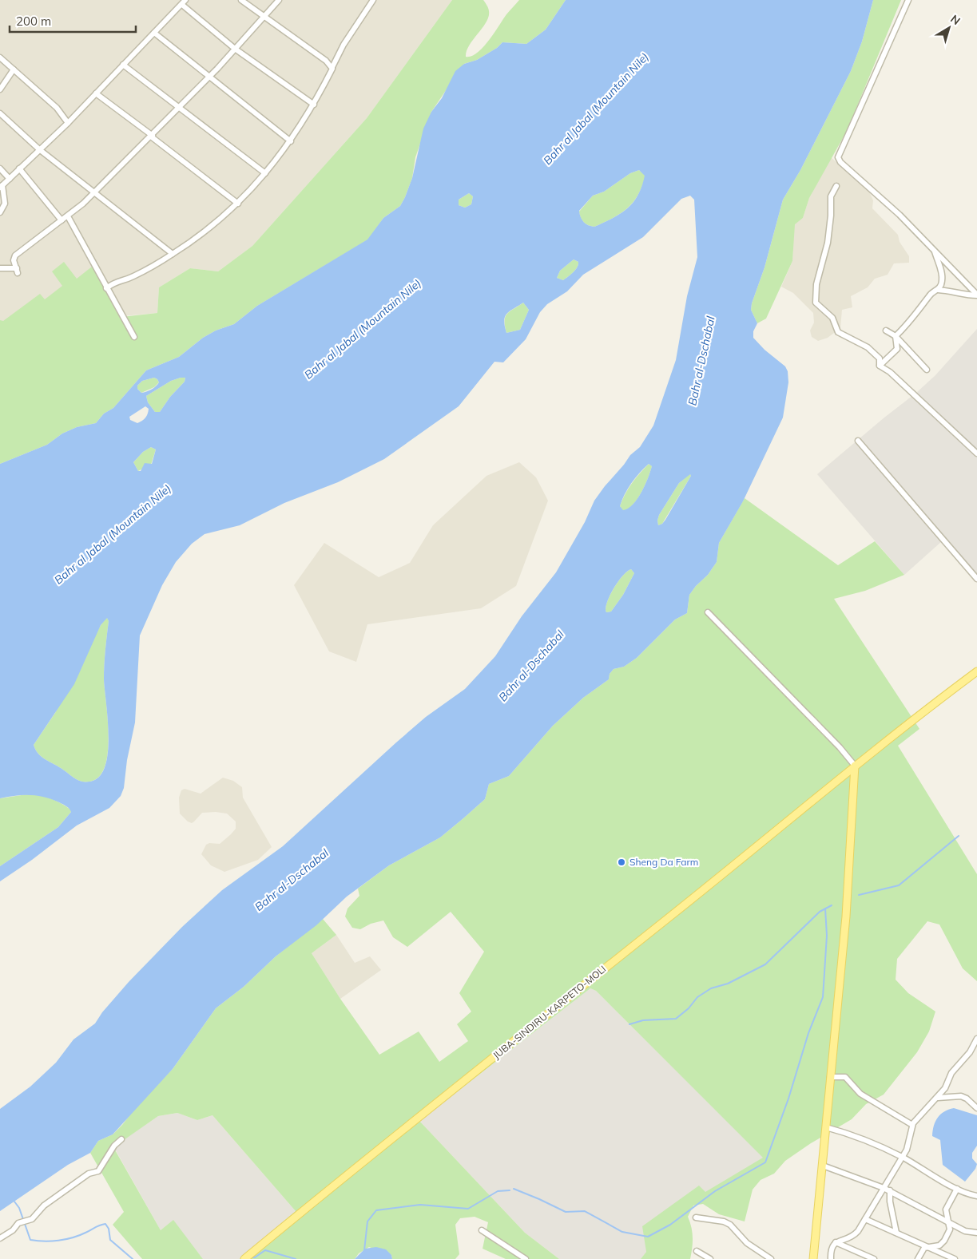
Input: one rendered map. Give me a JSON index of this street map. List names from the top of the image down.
{
  "streets": {
    "main road": ["JUBA-SINDIRU-KARPETO-MOLI"]
  },
  "water": ["Bahr al Jabal (Mountain Nile)", "Bahr al-Dschabal"],
  "places": ["Sheng Da Farm"],
  "scale_bar": "200 m",
  "north": "top right"
}
